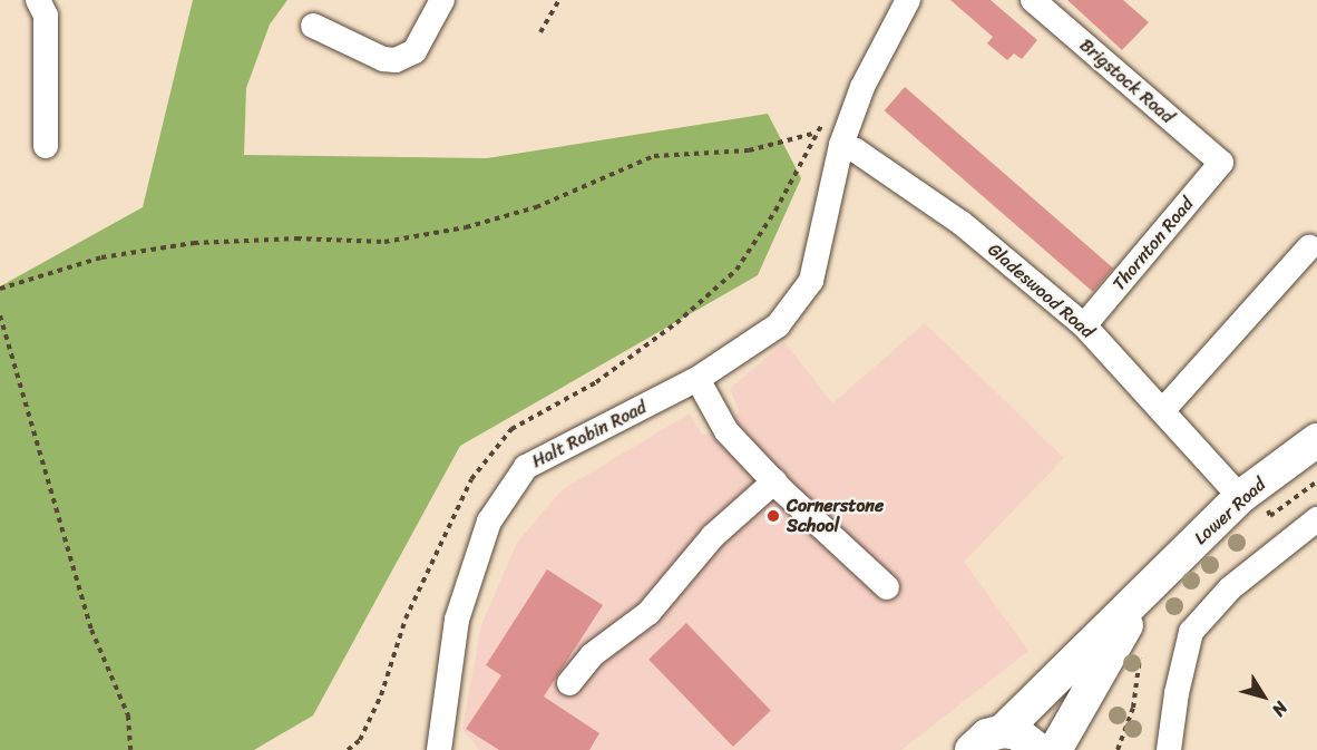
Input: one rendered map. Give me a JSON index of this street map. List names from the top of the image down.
{
  "streets": {
    "main road": ["Lower Road"],
    "street": [
      "Brigstock Road",
      "Thornton Road",
      "Gladeswood Road",
      "Halt Robin Road"
    ]
  },
  "crossings": [
    ["Brigstock Road", "Thornton Road"],
    ["Thornton Road", "Gladeswood Road"],
    ["Gladeswood Road", "Halt Robin Road"],
    ["Gladeswood Road", "Lower Road"]
  ],
  "places": ["Cornerstone School"],
  "north": "bottom right"
}
